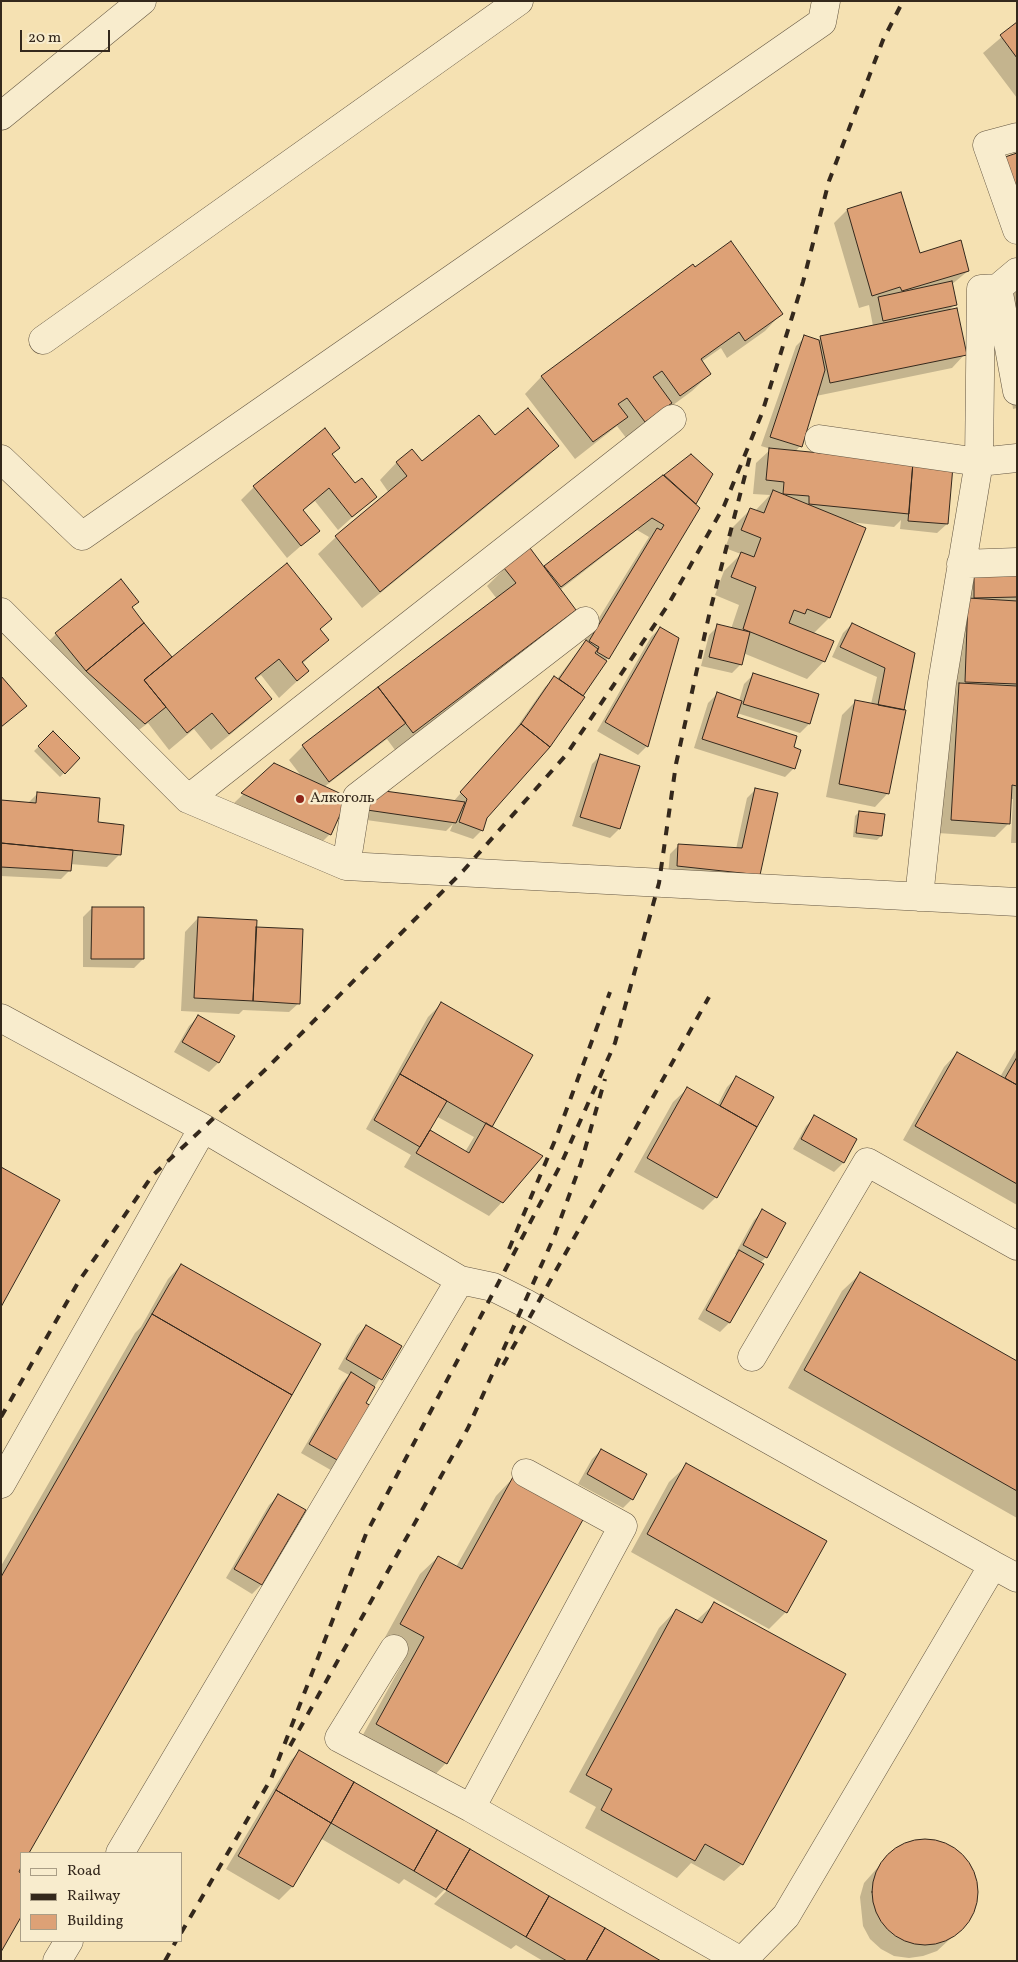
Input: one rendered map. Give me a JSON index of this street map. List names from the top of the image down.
{
  "places": ["Алкоголь"],
  "legend": ["Road", "Railway", "Building"],
  "scale_bar": "20 m"
}
